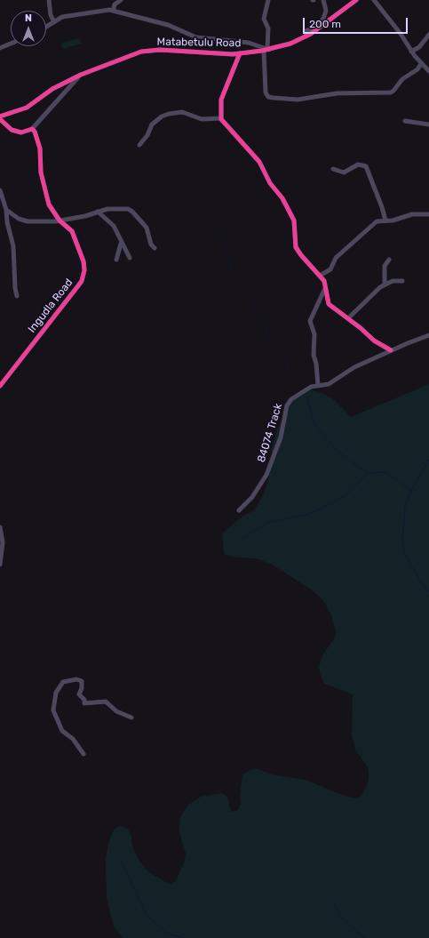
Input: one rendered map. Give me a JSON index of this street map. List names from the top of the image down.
{
  "streets": {
    "street": ["Matabetulu Road", "Ingudla Road", "84074 Track"]
  },
  "scale_bar": "200 m",
  "north": "top"
}
